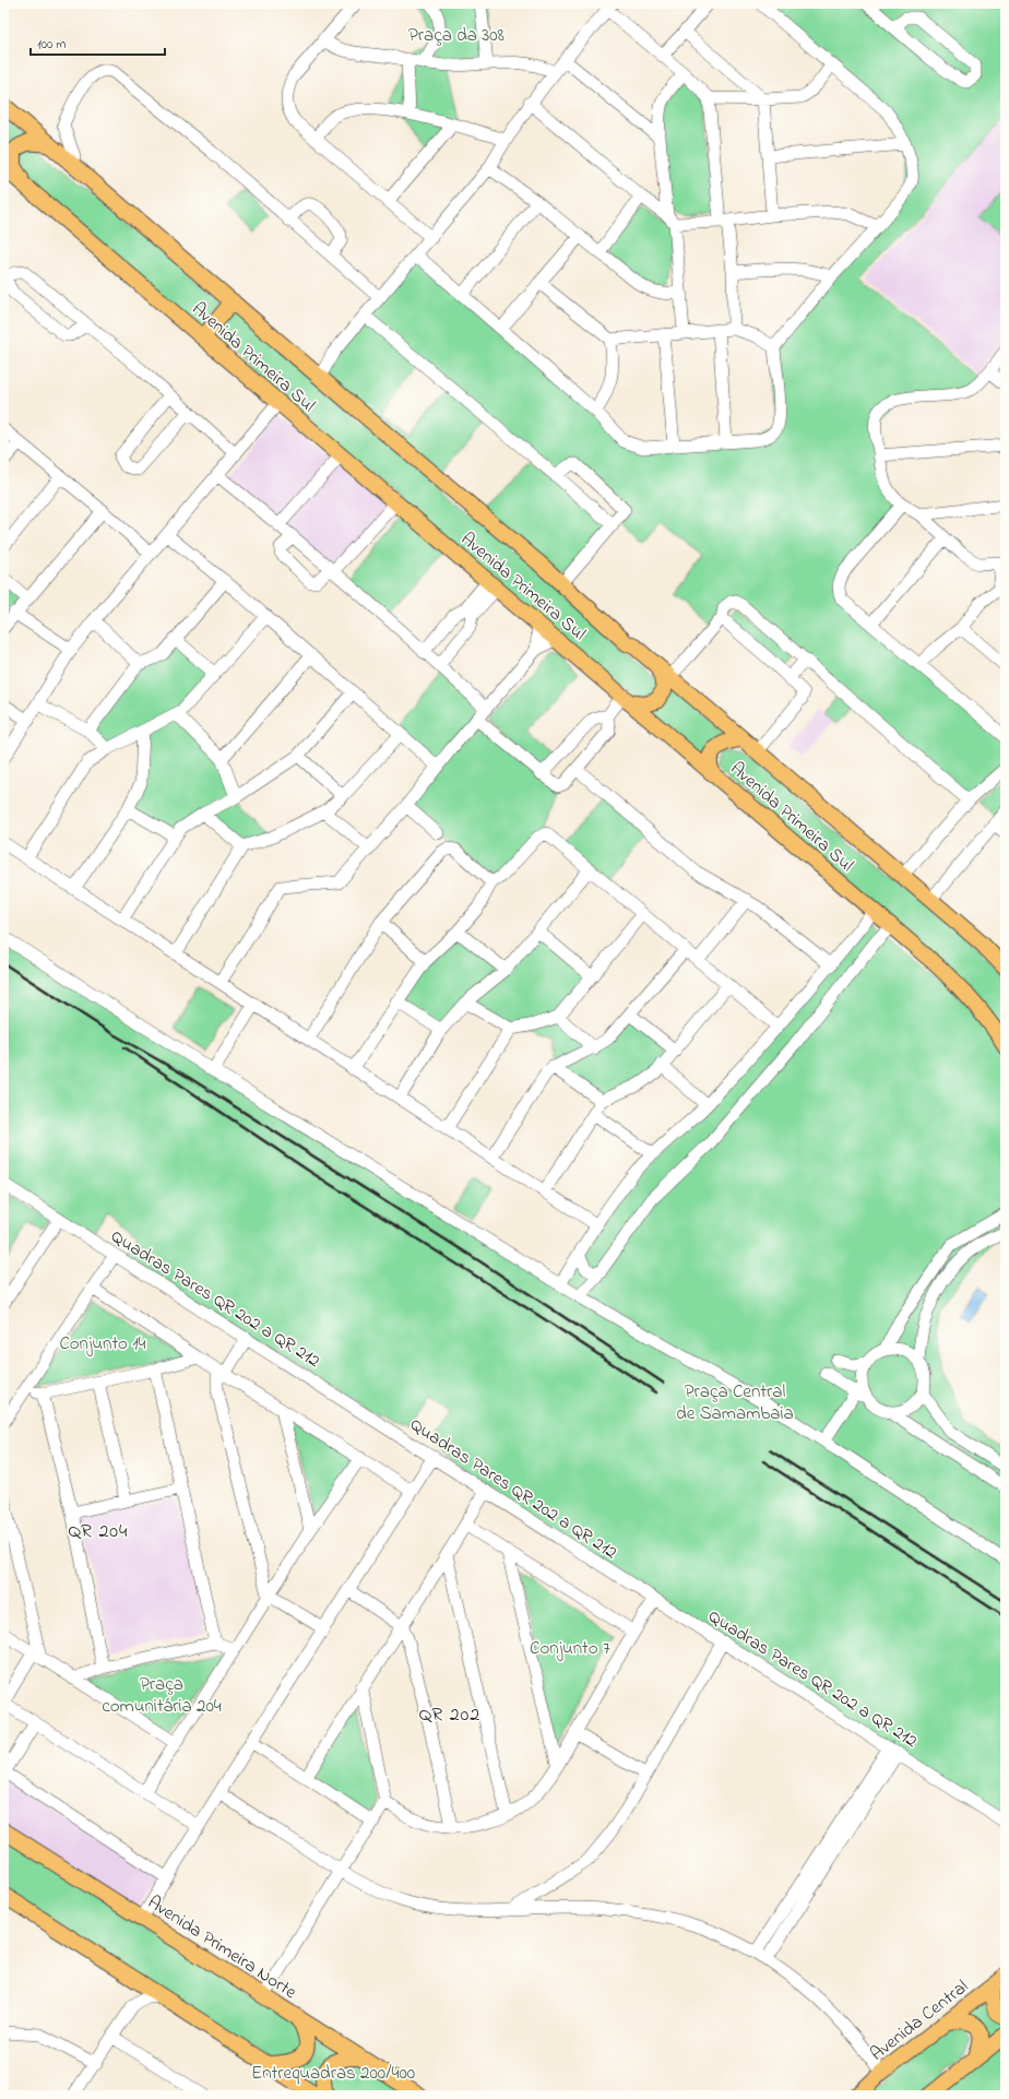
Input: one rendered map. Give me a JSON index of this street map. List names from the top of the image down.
{
  "streets": {
    "main road": ["Avenida Primeira Sul", "Avenida Primeira Norte", "Avenida Central"],
    "street": ["Quadras Pares QR 202 a QR 212"]
  },
  "districts": ["QR 204", "QR 202"],
  "parks": [
    "Praça da 308",
    "Conjunto 14",
    "Praça Central de Samambaia",
    "Conjunto 7",
    "Praça comunitária 204",
    "Entrequadras 200/400"
  ],
  "scale_bar": "100 m"
}
